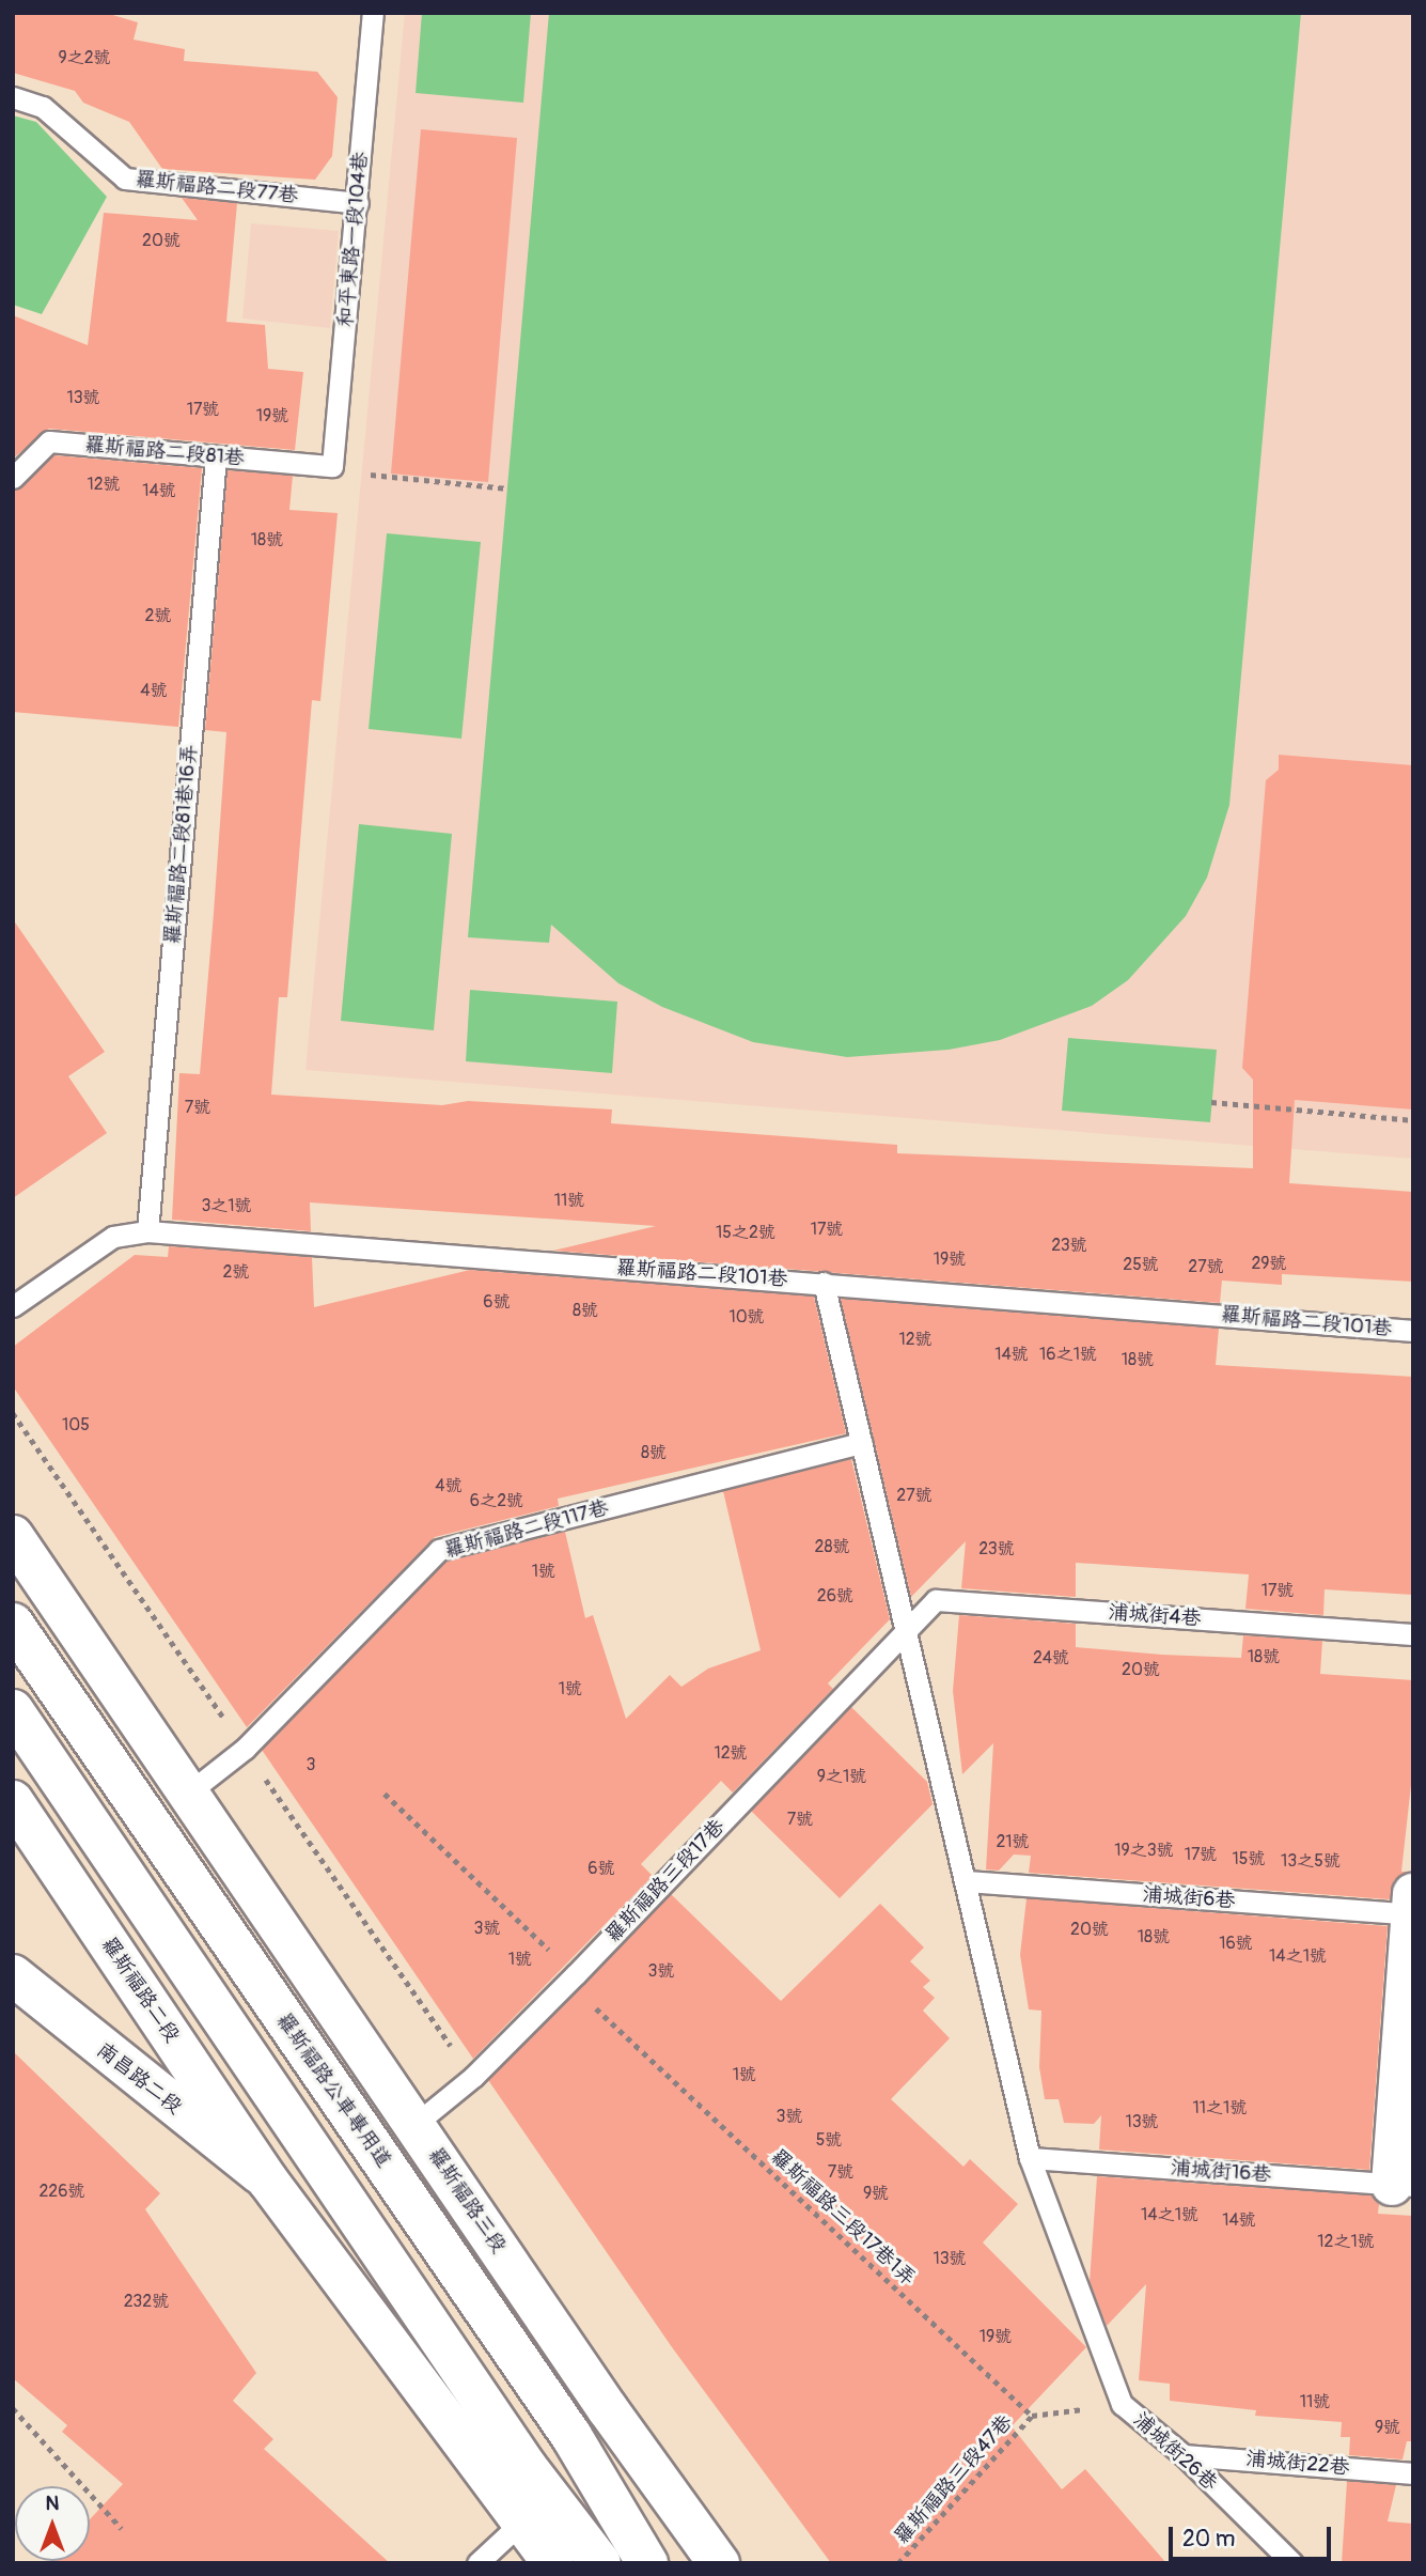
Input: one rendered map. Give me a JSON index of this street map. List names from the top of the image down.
{
  "streets": {
    "main road": [
      "羅斯福路二段",
      "南昌路二段",
      "羅斯福路公車專用道",
      "羅斯福路三段"
    ],
    "lane": [
      "羅斯福路二段77巷",
      "和平東路一段104巷",
      "羅斯福路二段81巷",
      "羅斯福路二段81巷16弄",
      "羅斯福路二段101巷",
      "羅斯福路二段117巷",
      "浦城街4巷",
      "羅斯福路三段17巷",
      "浦城街6巷",
      "浦城街16巷",
      "浦城街26巷",
      "浦城街22巷"
    ],
    "path": ["羅斯福路三段17巷1弄", "羅斯福路三段47巷"]
  },
  "crossings": [
    ["羅斯福路二段77巷", "和平東路一段104巷"],
    ["和平東路一段104巷", "羅斯福路二段81巷"],
    ["羅斯福路二段81巷", "羅斯福路二段81巷16弄"],
    ["羅斯福路二段81巷16弄", "羅斯福路二段101巷"],
    ["羅斯福路二段117巷", "羅斯福路三段"],
    ["浦城街4巷", "羅斯福路三段17巷"],
    ["羅斯福路三段17巷", "羅斯福路三段"],
    ["羅斯福路三段17巷", "羅斯福路三段17巷1弄"],
    ["羅斯福路二段", "南昌路二段"],
    ["羅斯福路三段17巷1弄", "羅斯福路三段47巷"],
    ["浦城街26巷", "浦城街22巷"]
  ],
  "house_numbers": [
    "9之2號",
    "20號",
    "13號",
    "17號",
    "19號",
    "12號",
    "14號",
    "18號",
    "2號",
    "4號",
    "7號",
    "11號",
    "3之1號",
    "17號",
    "15之2號",
    "23號",
    "19號",
    "29號",
    "25號",
    "27號",
    "2號",
    "6號",
    "8號",
    "10號",
    "12號",
    "14號",
    "16之1號",
    "18號",
    "105",
    "8號",
    "4號",
    "27號",
    "6之2號",
    "28號",
    "23號",
    "1號",
    "17號",
    "26號",
    "18號",
    "24號",
    "20號",
    "1號",
    "12號",
    "3",
    "9之1號",
    "7號",
    "21號",
    "19之3號",
    "17號",
    "15號",
    "13之5號",
    "6號",
    "3號",
    "20號",
    "18號",
    "16號",
    "14之1號",
    "1號",
    "3號",
    "1號",
    "11之1號",
    "3號",
    "13號",
    "5號",
    "7號",
    "226號",
    "9號",
    "14之1號",
    "14號",
    "12之1號",
    "13號",
    "232號",
    "19號",
    "11號",
    "9號"
  ],
  "scale_bar": "20 m",
  "north": "top"
}
